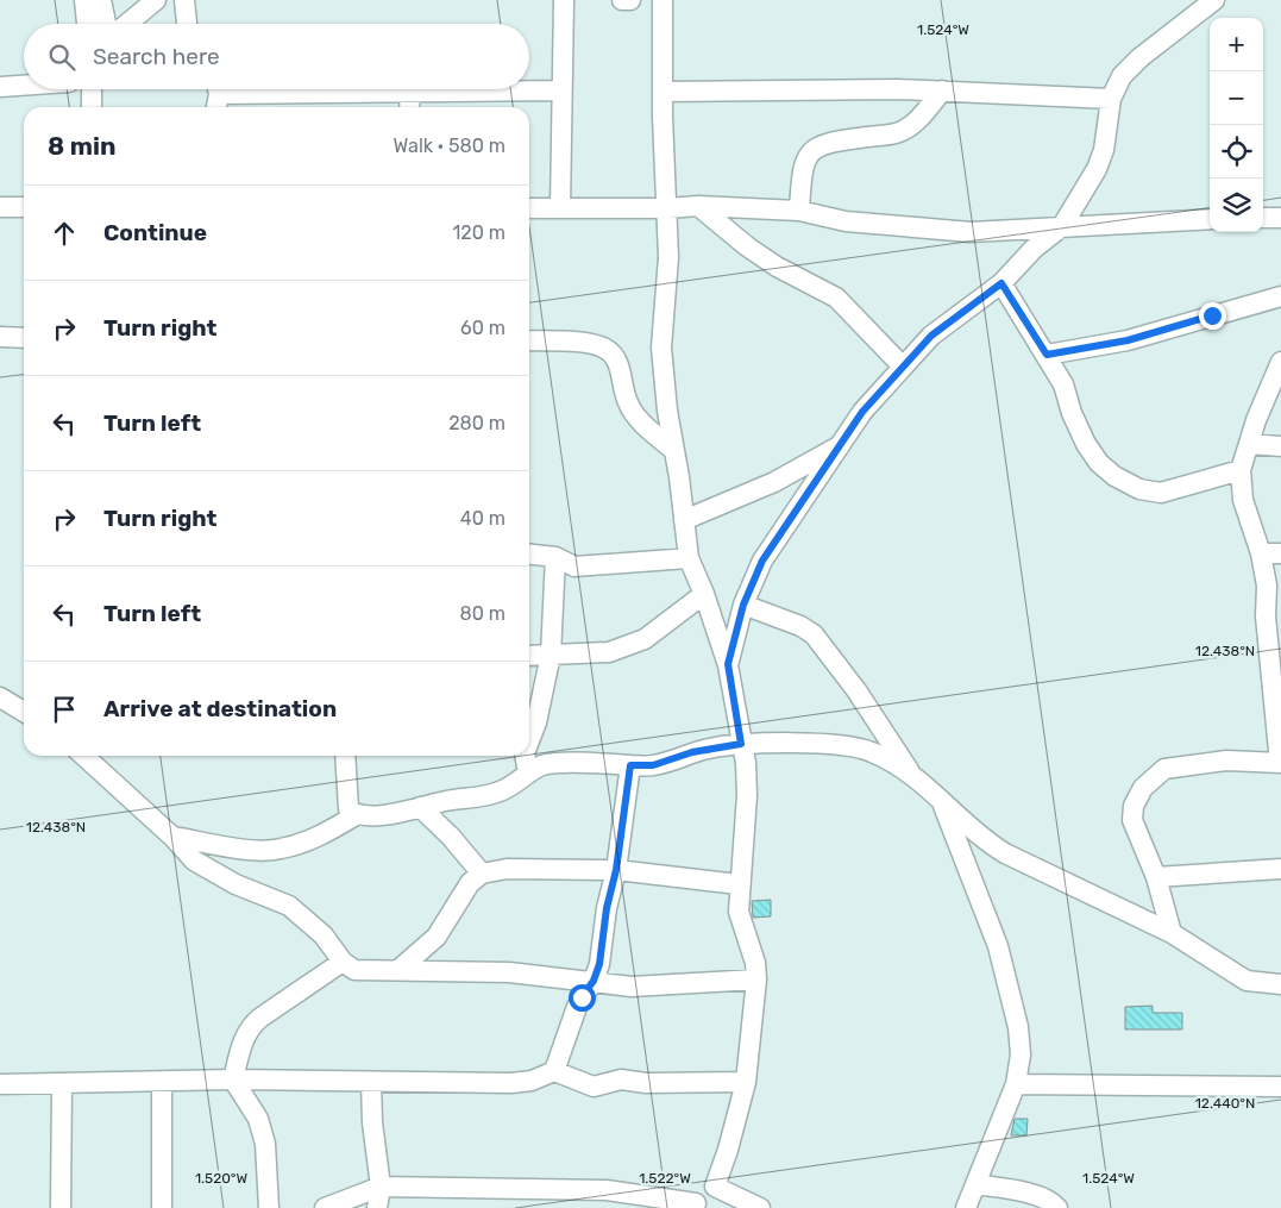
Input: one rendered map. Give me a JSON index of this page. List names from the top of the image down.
{
  "page": {
    "map_buttons": ["+", "−"],
    "search": "Search here",
    "heading": ["8 min", "Walk · 580 m"],
    "list": [
      ["Continue", "120 m"],
      ["Turn right", "60 m"],
      ["Turn left", "280 m"],
      ["Turn right", "40 m"],
      ["Turn left", "80 m"],
      "Arrive at destination"
    ]
  },
  "coordinates": [
    "1.524°W",
    "12.438°N",
    "12.440°N",
    "1.520°W",
    "1.522°W"
  ]
}
